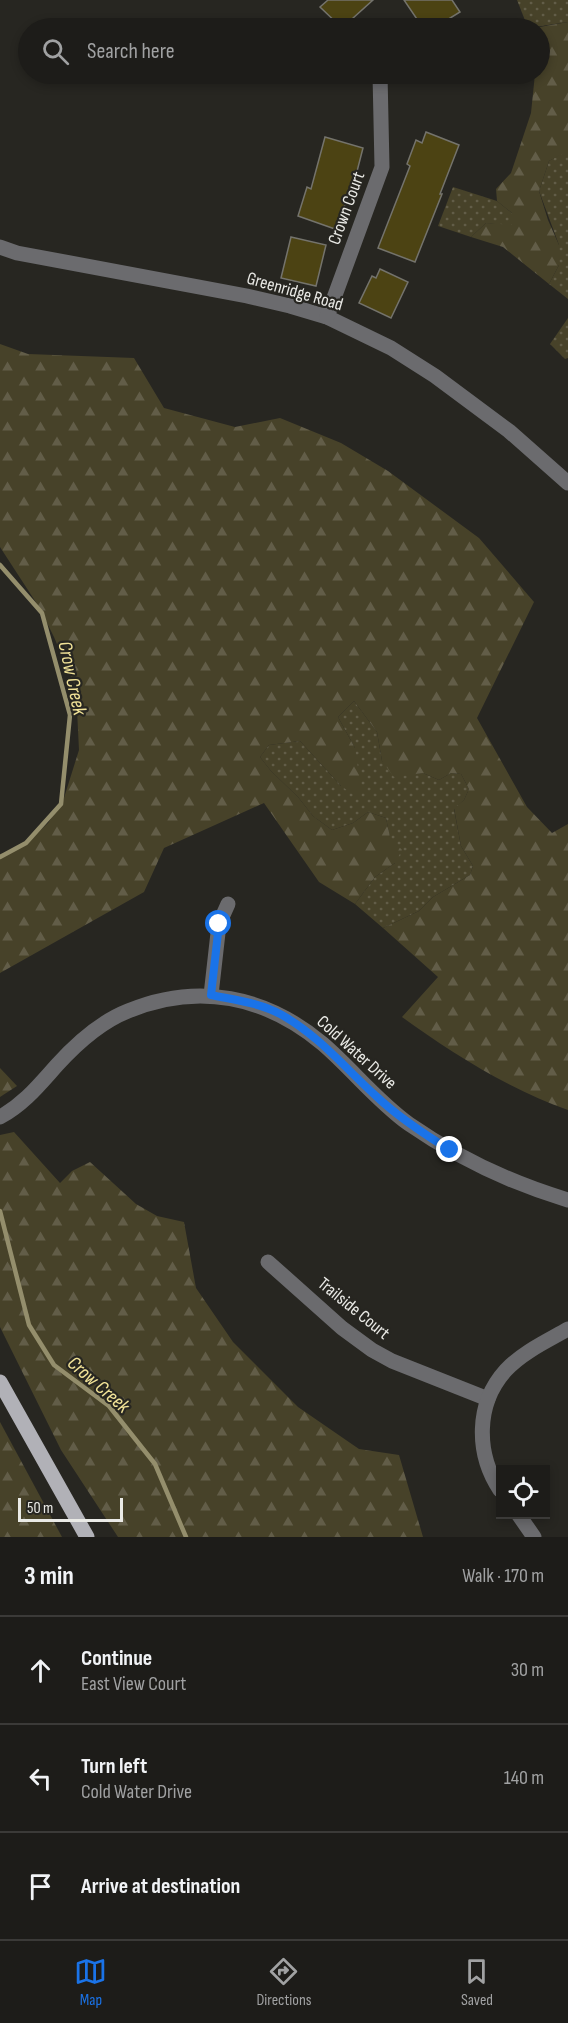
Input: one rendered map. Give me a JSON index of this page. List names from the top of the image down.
{
  "streets": {
    "street": [
      "Crown Court",
      "Greenridge Road",
      "Cold Water Drive",
      "Trailside Court"
    ]
  },
  "crossings": [
    ["Crown Court", "Greenridge Road"]
  ],
  "water": ["Crow Creek"],
  "scale_bar": "50 m",
  "page": {
    "search": "Search here",
    "scale": "50 m",
    "heading": ["3 min", "Walk · 170 m"],
    "list": [
      ["Continue", "East View Court", "30 m"],
      ["Turn left", "Cold Water Drive", "140 m"],
      "Arrive at destination"
    ],
    "nav": ["Map", "Directions", "Saved"]
  }
}
